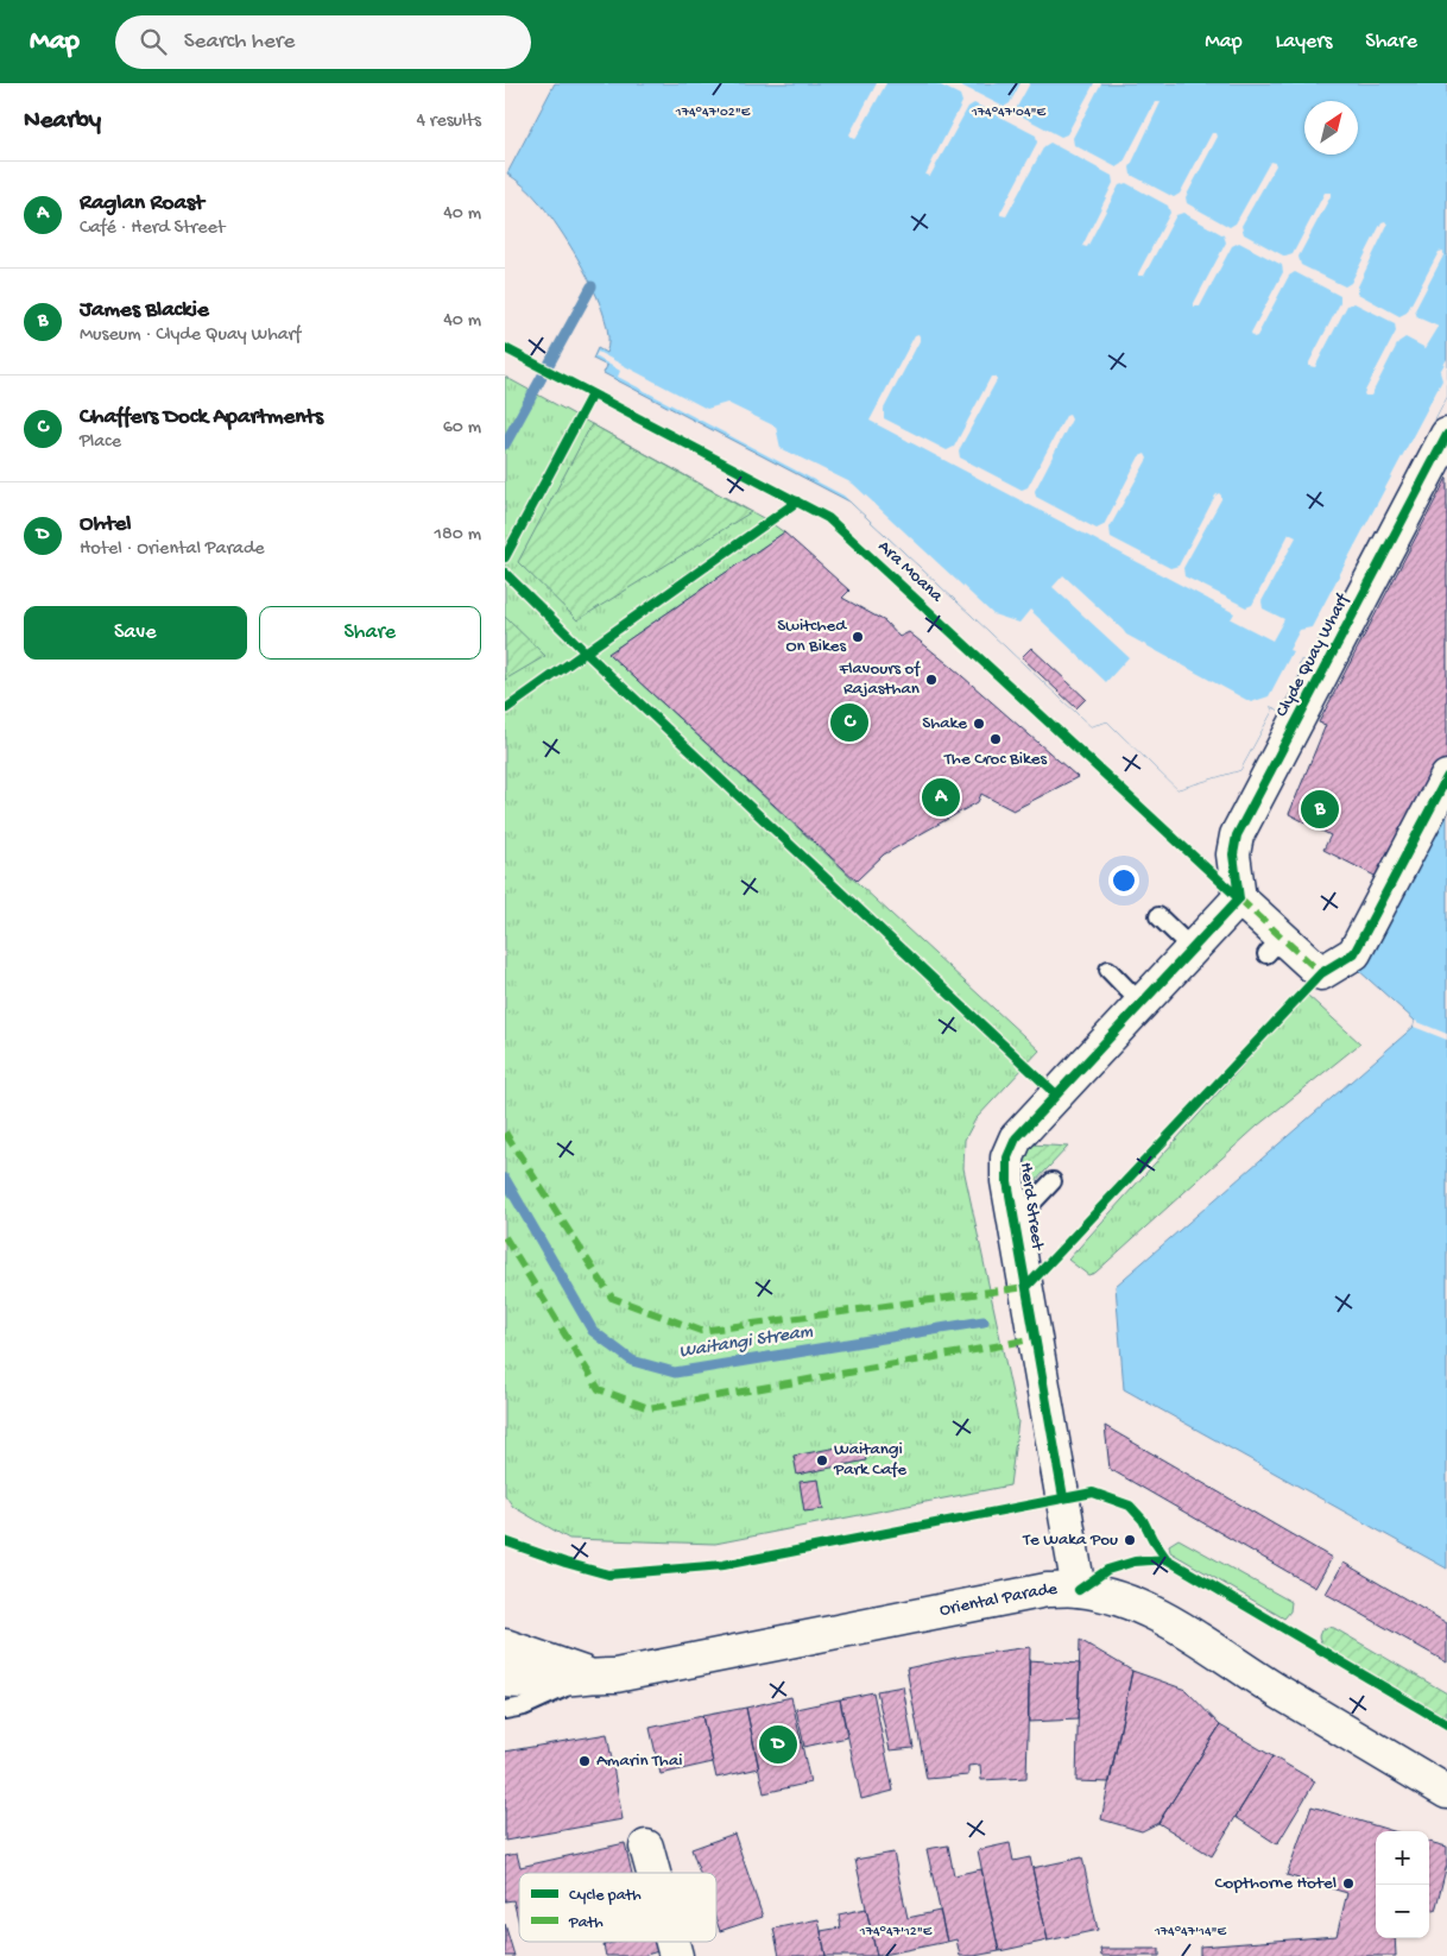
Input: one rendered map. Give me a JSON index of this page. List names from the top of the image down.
{
  "streets": {
    "street": ["Clyde Quay Wharf", "Herd Street", "Oriental Parade"],
    "cycle path": ["Ara Moana"]
  },
  "crossings": [
    ["Clyde Quay Wharf", "Herd Street"],
    ["Herd Street", "Oriental Parade"]
  ],
  "water": ["Waitangi Stream"],
  "places": [
    "Switched On Bikes",
    "Flavours of Rajasthan",
    "Shake",
    "The Croc Bikes",
    "Waitangi Park Cafe",
    "Te Waka Pou",
    "Amarin Thai",
    "Copthorne Hotel"
  ],
  "legend": ["Cycle path", "Path"],
  "north": "top right",
  "page": {
    "header": "Map",
    "search": "Search here",
    "nav": ["Map", "Layers", "Share"],
    "heading": ["Nearby", "4 results"],
    "list": [
      {
        "mark": "A",
        "name": "Raglan Roast",
        "note": "Café · Herd Street",
        "value": "40 m"
      },
      {
        "mark": "B",
        "name": "James Blackie",
        "note": "Museum · Clyde Quay Wharf",
        "value": "40 m"
      },
      {
        "mark": "C",
        "name": "Chaffers Dock Apartments",
        "note": "Place",
        "value": "60 m"
      },
      {
        "mark": "D",
        "name": "Ohtel",
        "note": "Hotel · Oriental Parade",
        "value": "180 m"
      }
    ],
    "buttons": ["Save", "Share"],
    "pins": [
      "C",
      "A",
      "B",
      "D"
    ],
    "map_buttons": ["+", "−"]
  },
  "coordinates": [
    "174°47'02\"E",
    "174°47'04\"E",
    "174°47'12\"E",
    "174°47'14\"E"
  ]
}
